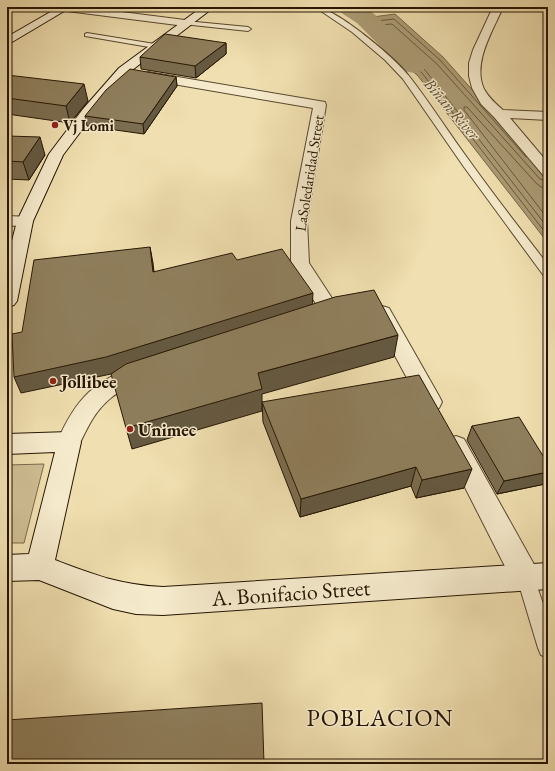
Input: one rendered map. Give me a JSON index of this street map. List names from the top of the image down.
{
  "streets": {
    "street": ["LaSoledaridad Street", "A. Bonifacio Street"]
  },
  "districts": ["POBLACION"],
  "water": ["Biñan River"],
  "places": ["Vj Lomi", "Jollibee", "Unimec"]
}
